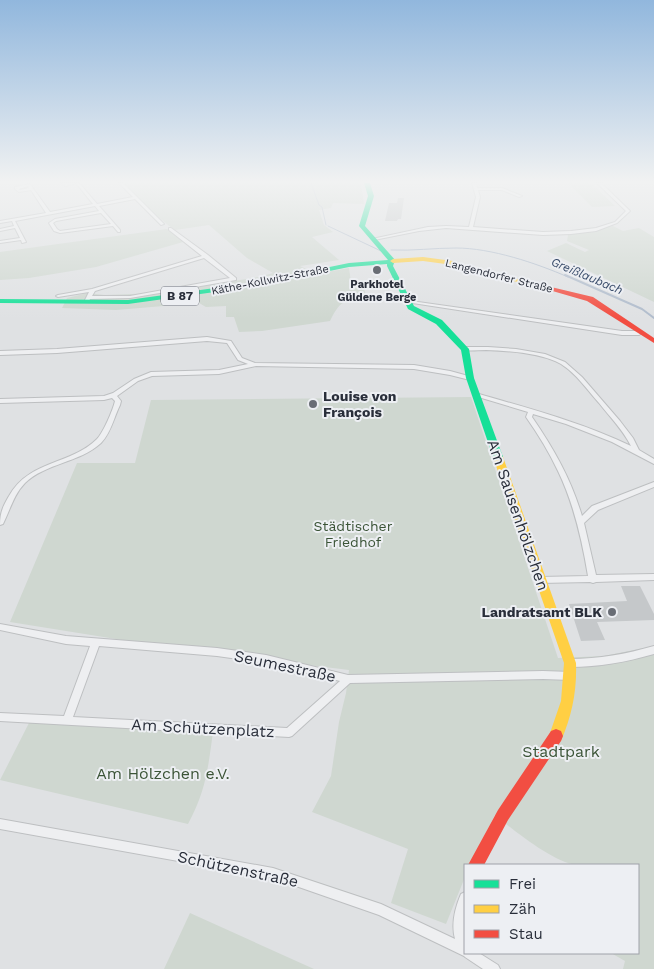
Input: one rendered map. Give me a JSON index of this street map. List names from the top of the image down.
{
  "streets": {
    "street": [
      "Langendorfer Straße",
      "Käthe-Kollwitz-Straße",
      "B 87",
      "Am Sausenhölzchen",
      "Seumestraße",
      "Am Schützenplatz",
      "Schützenstraße"
    ]
  },
  "crossings": [
    ["Langendorfer Straße", "Käthe-Kollwitz-Straße"],
    ["Am Sausenhölzchen", "Seumestraße"],
    ["Seumestraße", "Am Schützenplatz"]
  ],
  "water": ["Greißlaubach"],
  "parks": ["Städtischer Friedhof", "Stadtpark", "Am Hölzchen e.V."],
  "places": ["Parkhotel Güldene Berge", "Louise von François", "Landratsamt BLK"],
  "legend": ["Frei", "Zäh", "Stau"]
}
